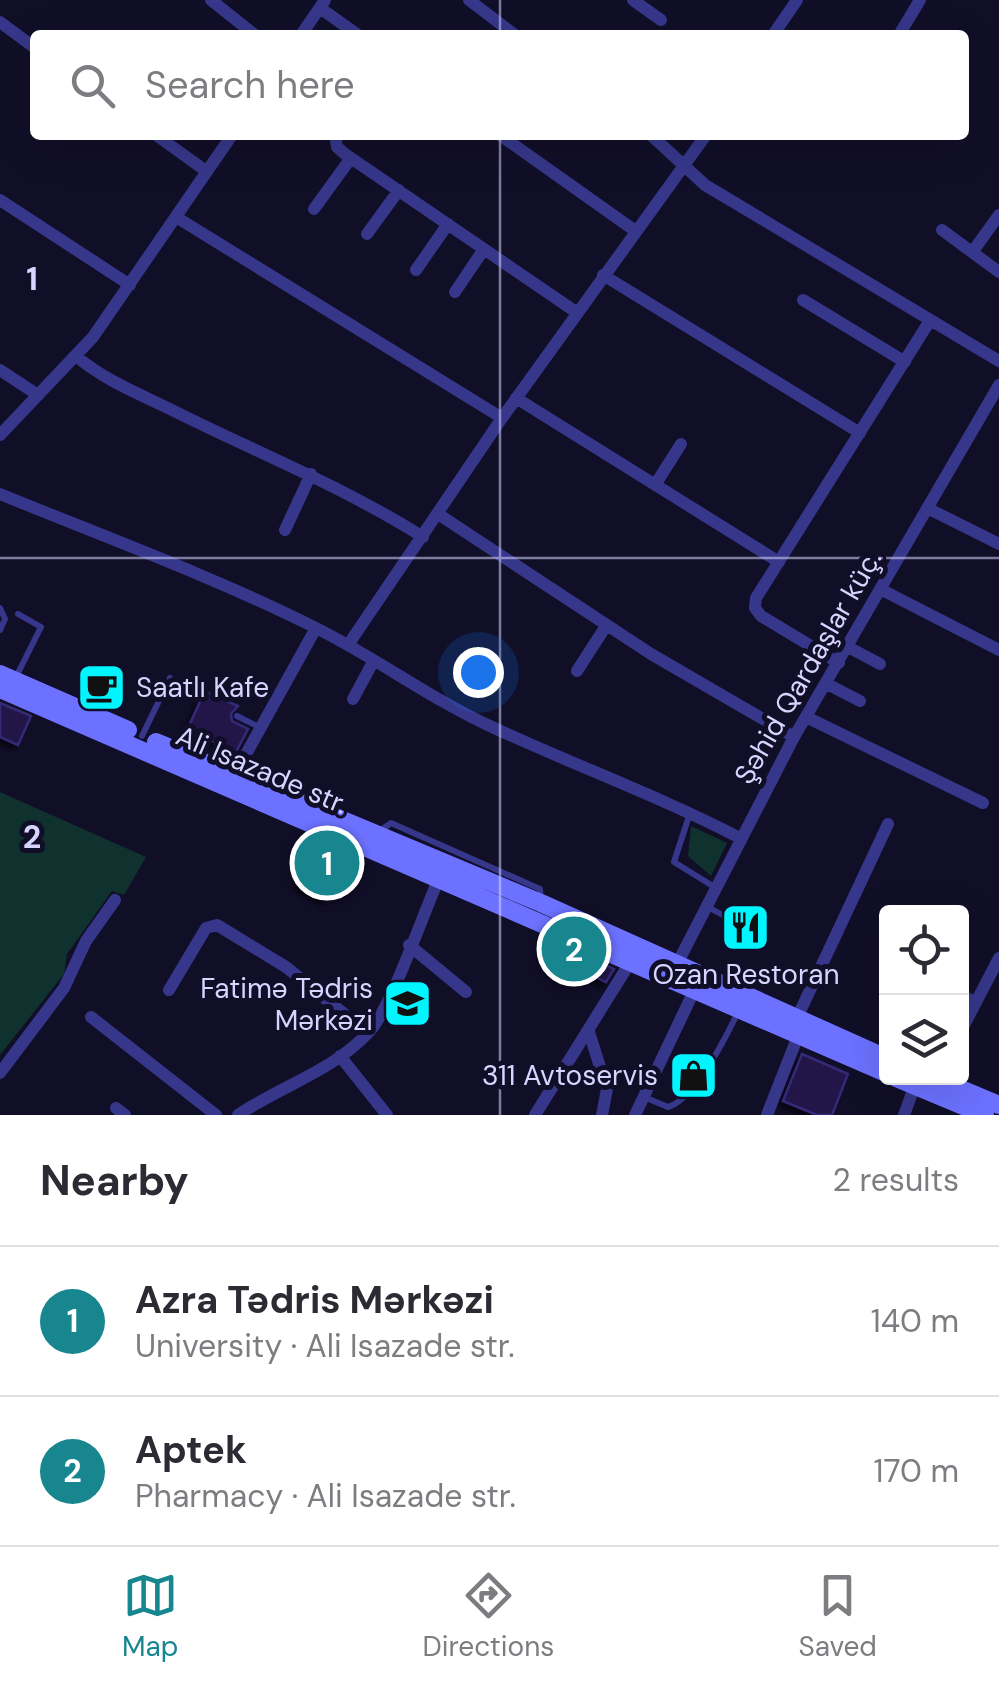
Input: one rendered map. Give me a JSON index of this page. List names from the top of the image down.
{
  "streets": {
    "main road": ["Ali Isazade str."],
    "street": ["Şəhid Qardaşlar küç."]
  },
  "crossings": [
    ["Şəhid Qardaşlar küç.", "Ali Isazade str."]
  ],
  "places": {
    "cafe": ["Saatlı Kafe"],
    "restaurant": ["Ozan Restoran"],
    "school or university": ["Fatimə Tədris Mərkəzi"],
    "shop": ["311 Avtoservis"]
  },
  "page": {
    "search": "Search here",
    "pins": ["1", "2"],
    "heading": ["Nearby", "2 results"],
    "list": [
      {
        "mark": "1",
        "name": "Azra Tədris Mərkəzi",
        "note": "University · Ali Isazade str.",
        "value": "140 m"
      },
      {
        "mark": "2",
        "name": "Aptek",
        "note": "Pharmacy · Ali Isazade str.",
        "value": "170 m"
      }
    ],
    "nav": ["Map", "Directions", "Saved"]
  },
  "grid": {
    "rows": ["1", "2"]
  }
}
